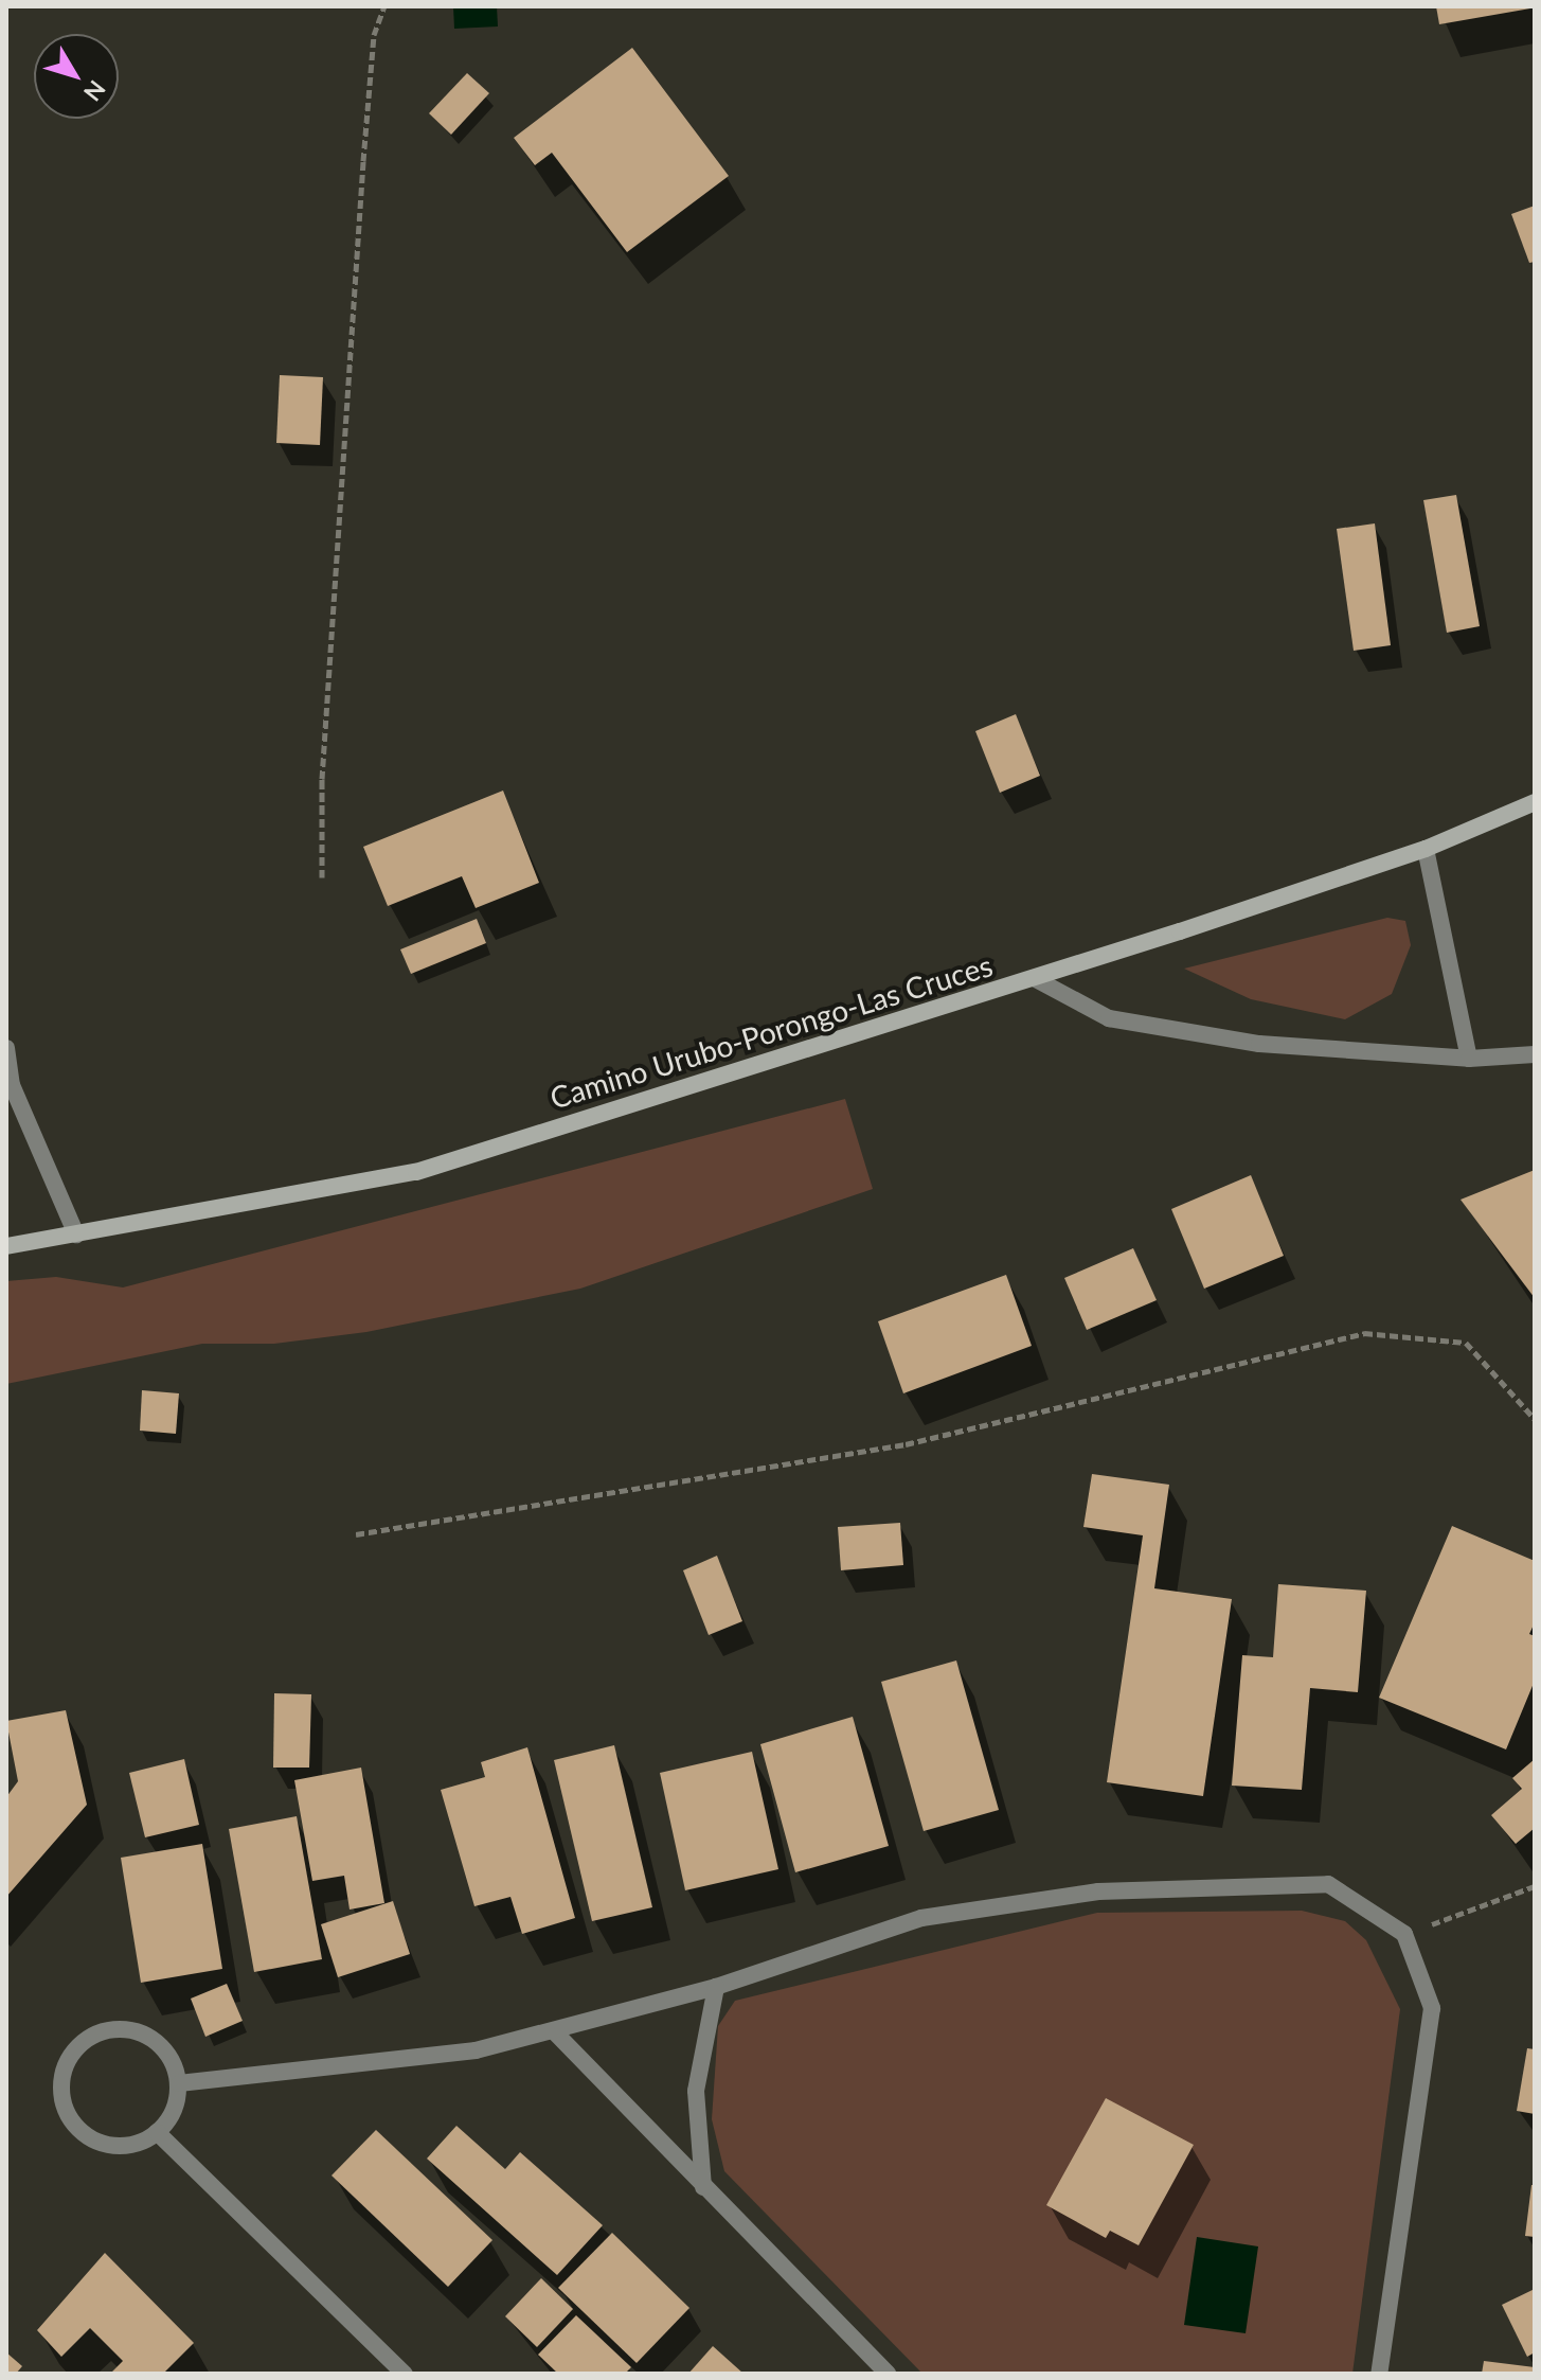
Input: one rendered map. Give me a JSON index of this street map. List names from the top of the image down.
{
  "streets": {
    "main road": ["Camino Urubo-Porongo-Las Cruces"]
  },
  "north": "bottom right"
}
